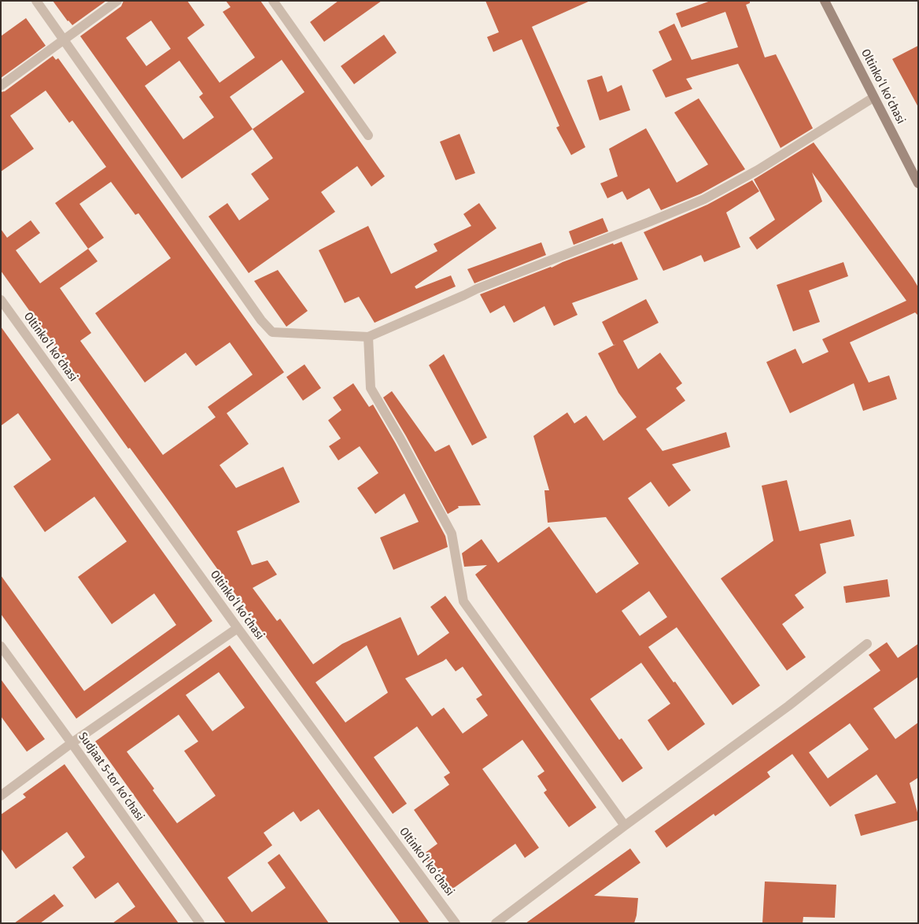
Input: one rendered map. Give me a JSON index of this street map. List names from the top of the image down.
{
  "streets": {
    "main road": ["Oltinkoʻl koʻchasi"],
    "street": ["Sudjaat 5-tor koʻchasi"]
  }
}
